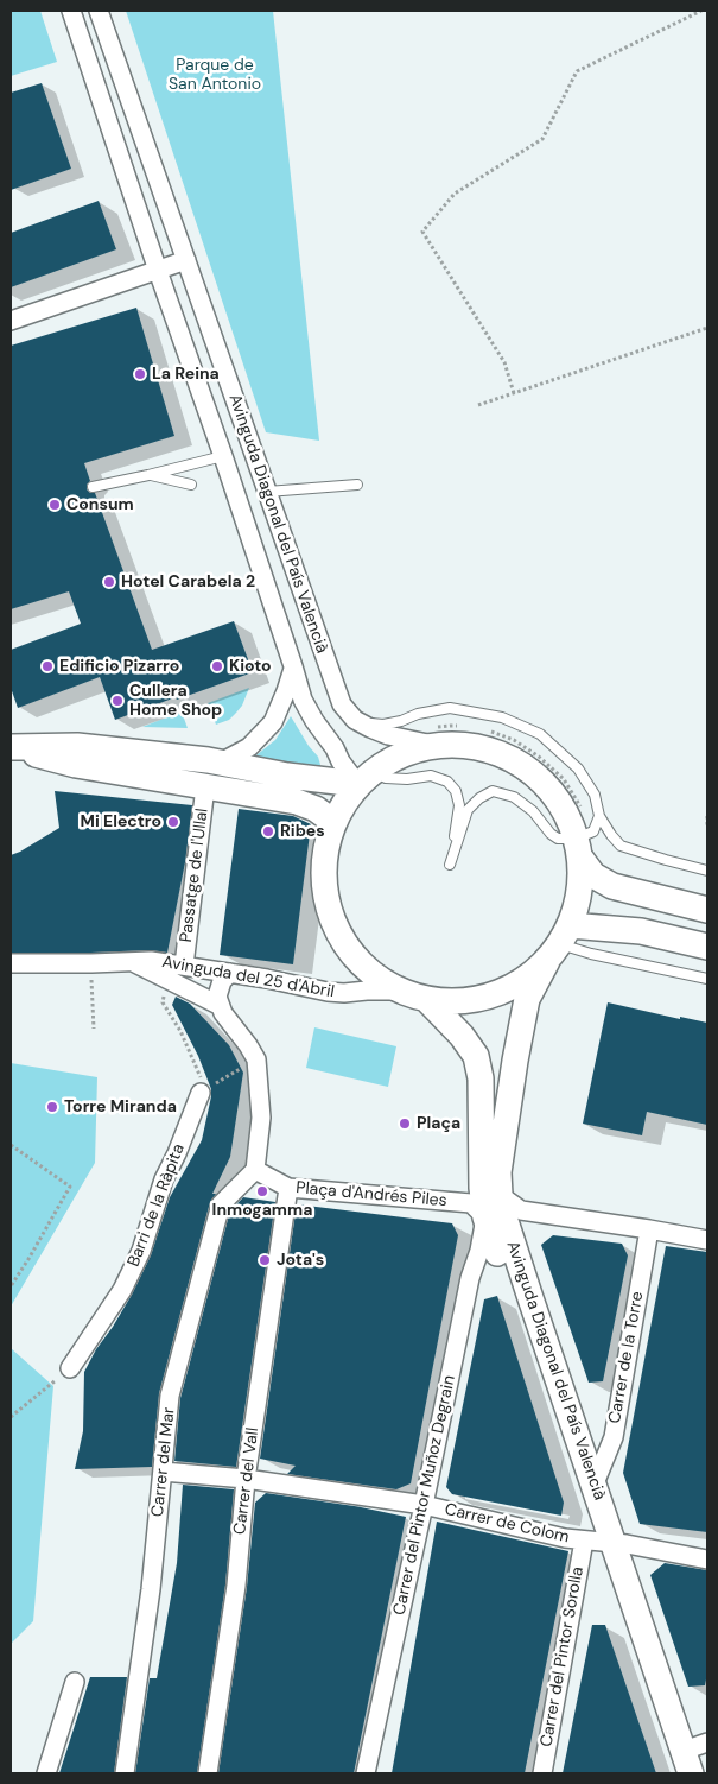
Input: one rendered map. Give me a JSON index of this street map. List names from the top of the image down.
{
  "streets": {
    "street": [
      "Avinguda Diagonal del País Valencià",
      "Passatge de l'Ullal",
      "Avinguda del 25 d'Abril",
      "Plaça d'Andrés Piles",
      "Barri de la Ràpita",
      "Carrer de la Torre",
      "Carrer del Mar",
      "Carrer del Vall",
      "Carrer del Pintor Muñoz Degrain",
      "Carrer de Colom",
      "Carrer del Pintor Sorolla"
    ]
  },
  "crossings": [
    ["Avinguda Diagonal del País Valencià", "Plaça d'Andrés Piles"],
    ["Avinguda Diagonal del País Valencià", "Carrer de la Torre"],
    ["Avinguda Diagonal del País Valencià", "Carrer del Pintor Muñoz Degrain"],
    ["Avinguda Diagonal del País Valencià", "Carrer de Colom"],
    ["Avinguda Diagonal del País Valencià", "Carrer del Pintor Sorolla"],
    ["Passatge de l'Ullal", "Avinguda del 25 d'Abril"],
    ["Plaça d'Andrés Piles", "Carrer del Mar"],
    ["Plaça d'Andrés Piles", "Carrer del Vall"],
    ["Plaça d'Andrés Piles", "Carrer del Pintor Muñoz Degrain"],
    ["Carrer del Mar", "Carrer de Colom"],
    ["Carrer del Vall", "Carrer de Colom"],
    ["Carrer del Pintor Muñoz Degrain", "Carrer de Colom"],
    ["Carrer de Colom", "Carrer del Pintor Sorolla"]
  ],
  "parks": ["Parque de San Antonio"],
  "places": [
    "La Reina",
    "Consum",
    "Hotel Carabela 2",
    "Edificio Pizarro",
    "Kioto",
    "Cullera Home Shop",
    "Mi Electro",
    "Ribes",
    "Torre Miranda",
    "Plaça",
    "Inmogamma",
    "Jota's"
  ]
}
